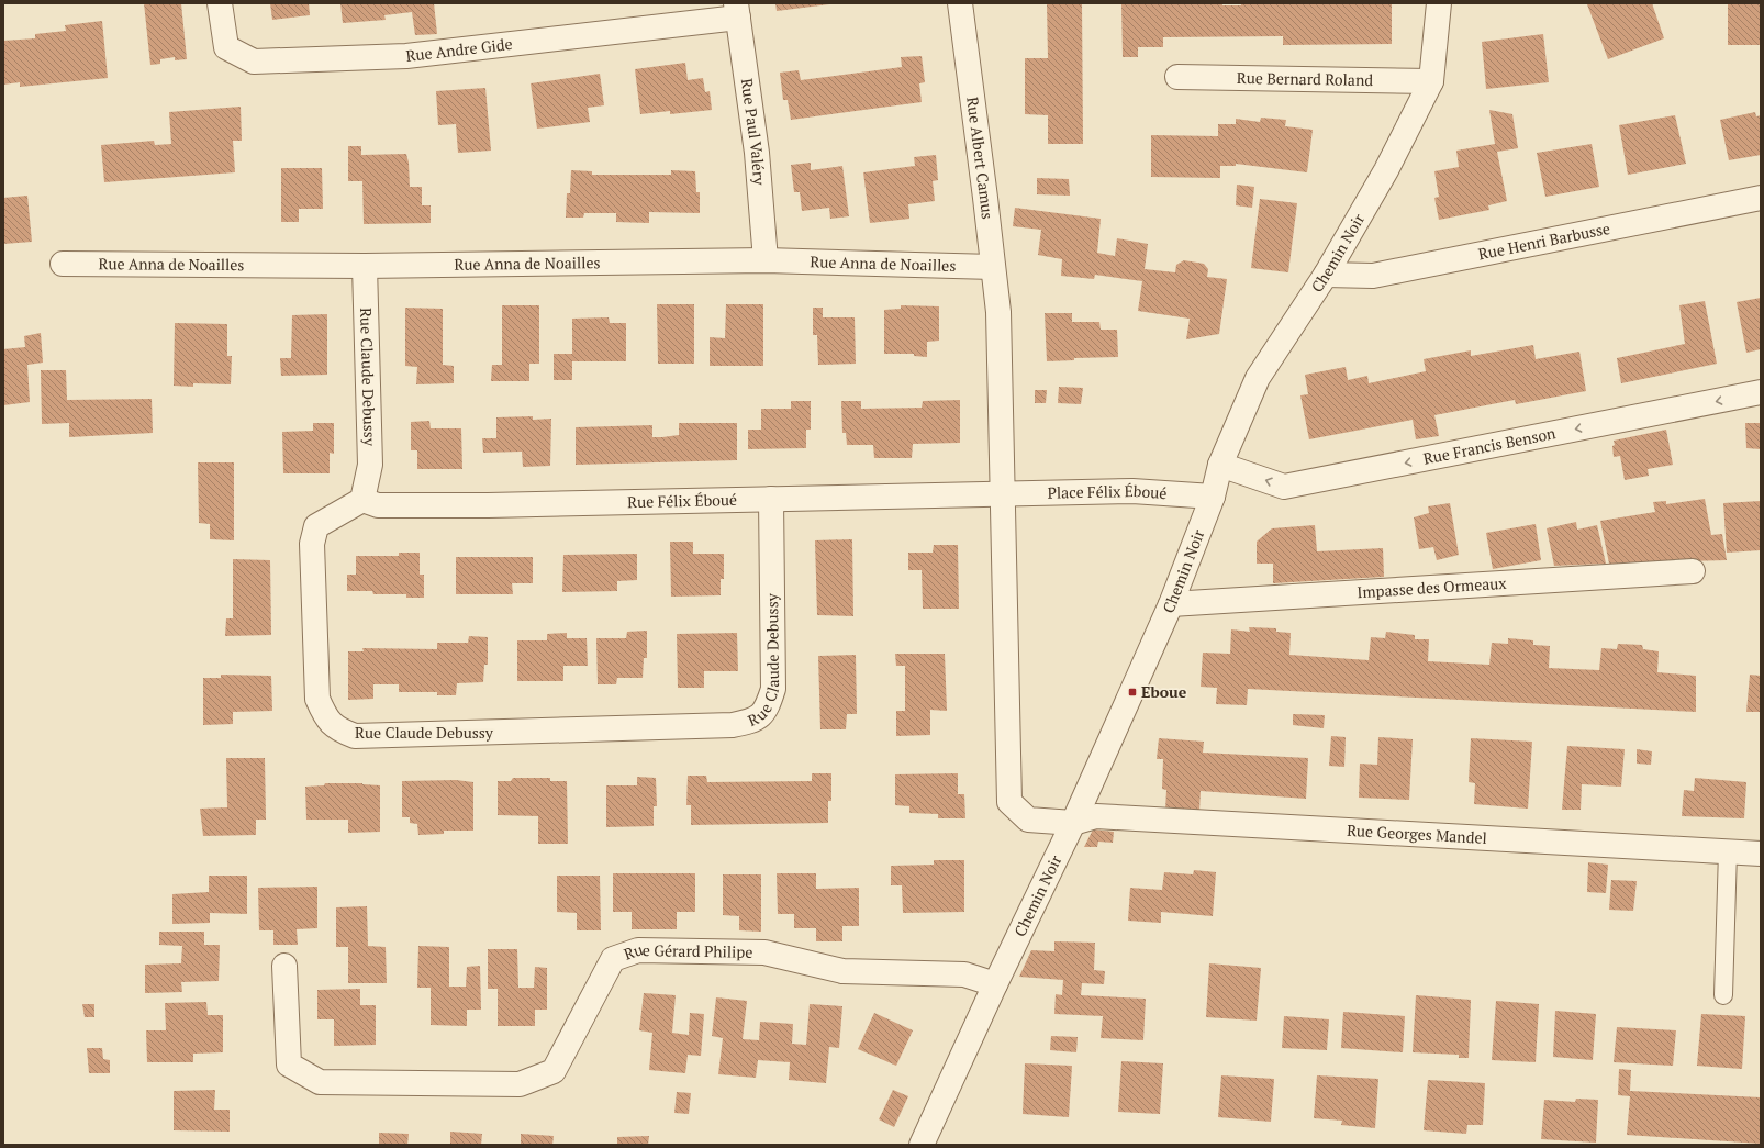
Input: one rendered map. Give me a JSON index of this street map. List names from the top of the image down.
{
  "streets": {
    "street": [
      "Rue Andre Gide",
      "Rue Bernard Roland",
      "Rue Paul Valéry",
      "Rue Albert Camus",
      "Rue Henri Barbusse",
      "Chemin Noir",
      "Rue Anna de Noailles",
      "Rue Claude Debussy",
      "Rue Francis Benson",
      "Place Félix Éboué",
      "Rue Félix Éboué",
      "Impasse des Ormeaux",
      "Rue Georges Mandel",
      "Rue Gérard Philipe"
    ]
  },
  "crossings": [
    ["Rue Andre Gide", "Rue Paul Valéry"],
    ["Rue Bernard Roland", "Chemin Noir"],
    ["Rue Paul Valéry", "Rue Anna de Noailles"],
    ["Rue Albert Camus", "Chemin Noir"],
    ["Rue Albert Camus", "Rue Anna de Noailles"],
    ["Rue Albert Camus", "Place Félix Éboué"],
    ["Rue Albert Camus", "Rue Félix Éboué"],
    ["Rue Albert Camus", "Rue Georges Mandel"],
    ["Rue Henri Barbusse", "Chemin Noir"],
    ["Chemin Noir", "Rue Francis Benson"],
    ["Chemin Noir", "Place Félix Éboué"],
    ["Chemin Noir", "Impasse des Ormeaux"],
    ["Chemin Noir", "Rue Georges Mandel"],
    ["Chemin Noir", "Rue Gérard Philipe"],
    ["Rue Anna de Noailles", "Rue Claude Debussy"],
    ["Rue Claude Debussy", "Rue Félix Éboué"],
    ["Place Félix Éboué", "Rue Félix Éboué"]
  ],
  "one_way": ["Rue Francis Benson"],
  "places": {
    "transit": ["Eboue"]
  }
}
